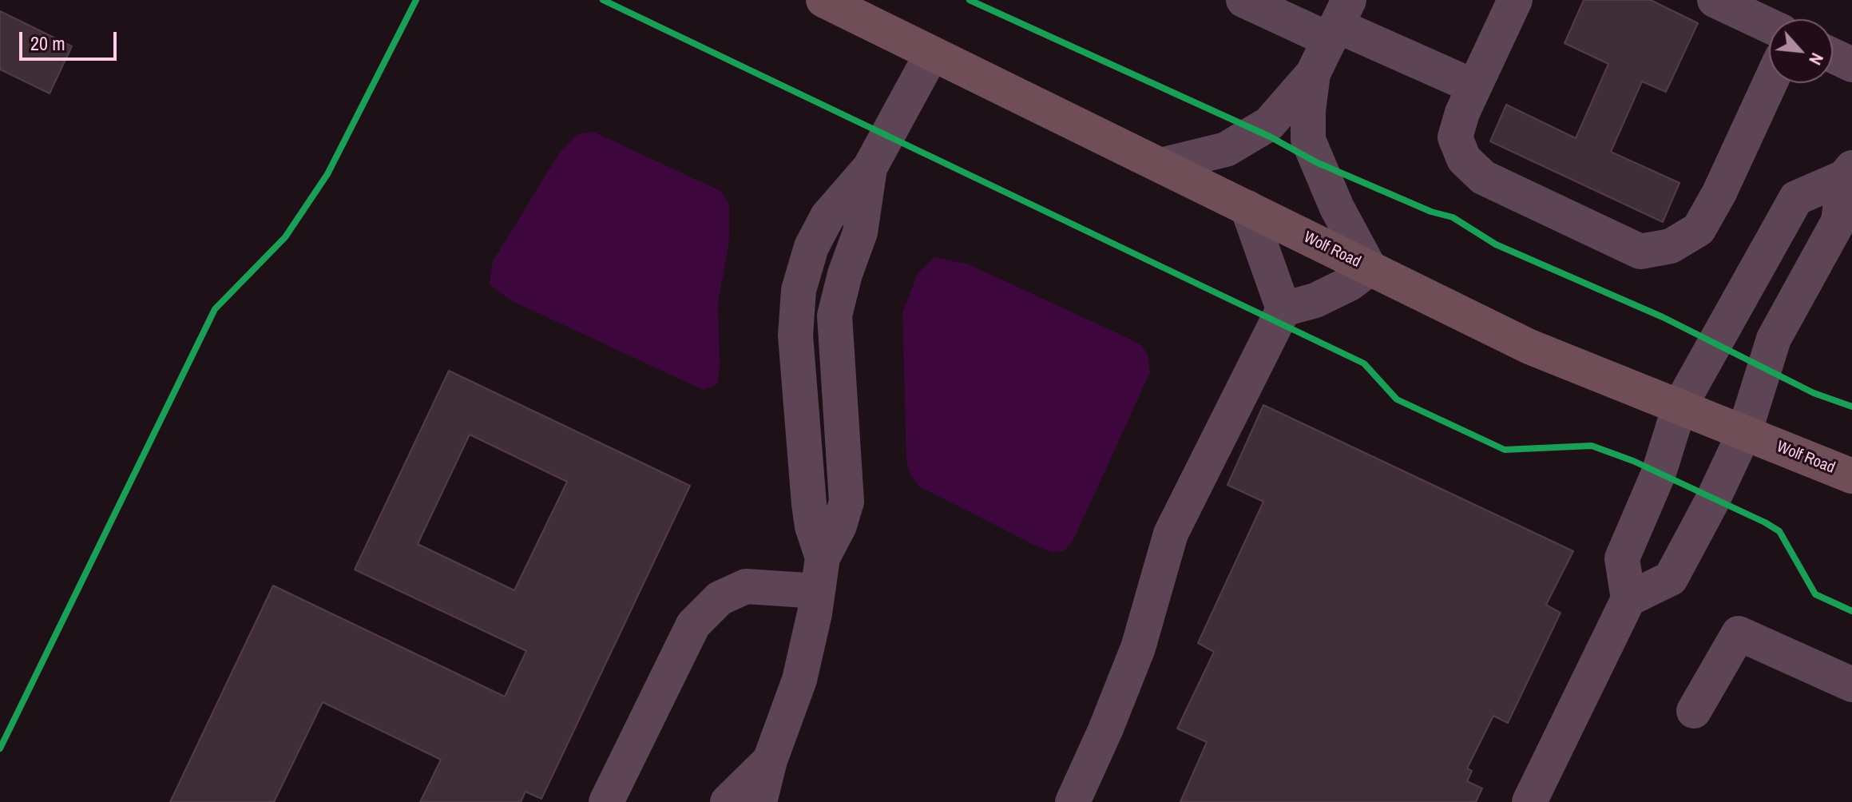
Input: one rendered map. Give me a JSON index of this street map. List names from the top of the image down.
{
  "streets": {
    "main road": ["Wolf Road"]
  },
  "scale_bar": "20 m",
  "north": "bottom right"
}
